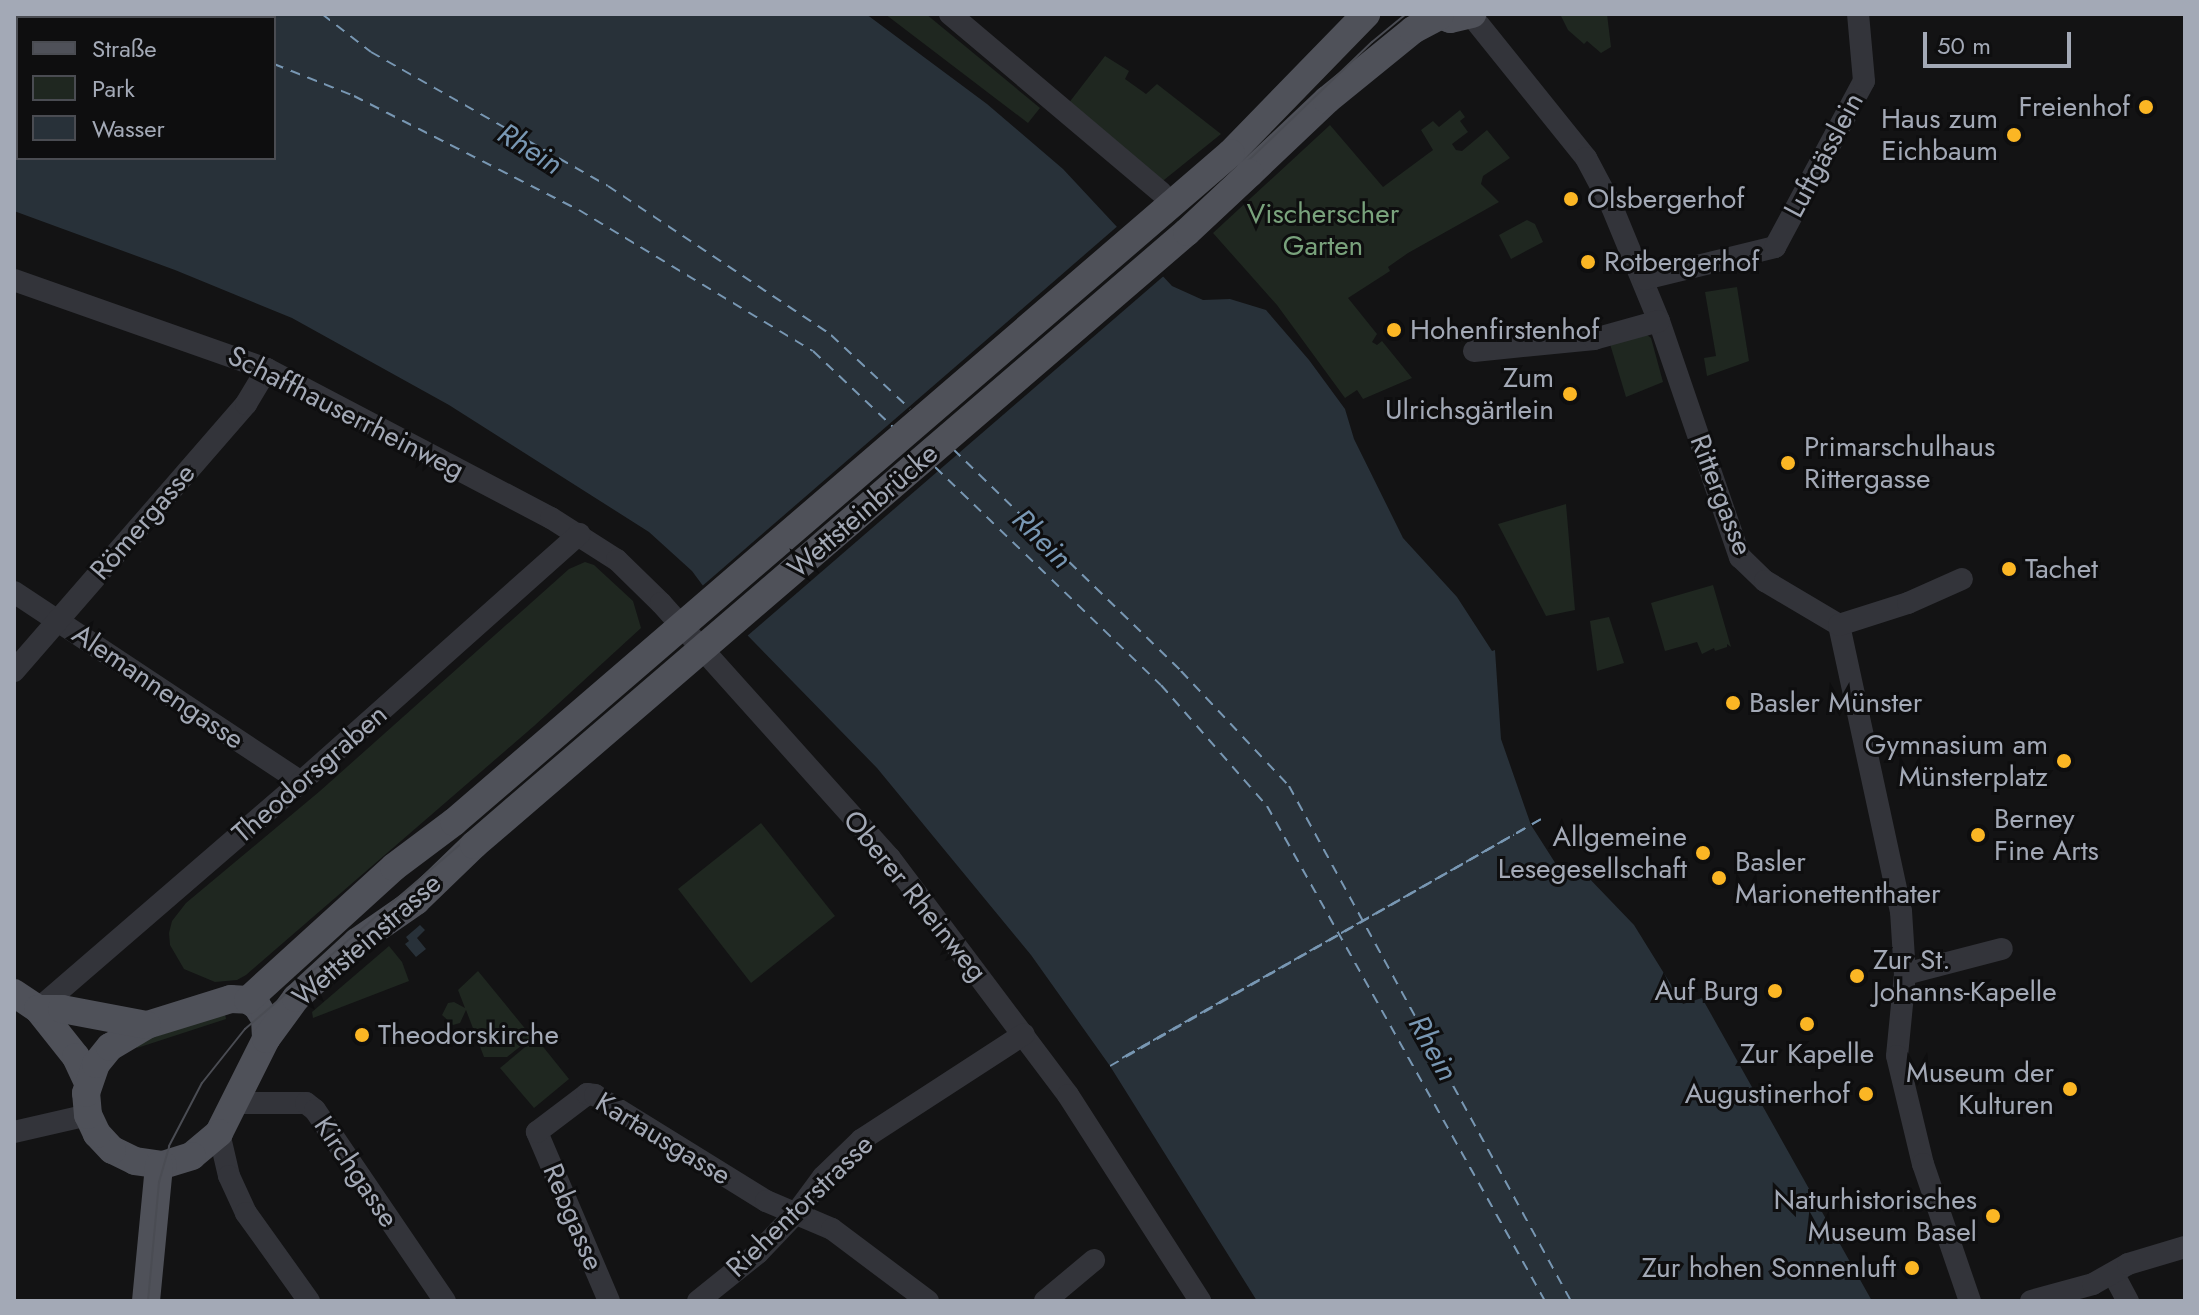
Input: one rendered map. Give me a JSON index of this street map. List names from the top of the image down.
{
  "streets": {
    "main road": ["Wettsteinbrücke", "Wettsteinstrasse"],
    "street": [
      "Luftgässlein",
      "Schaffhauserrheinweg",
      "Rittergasse",
      "Römergasse",
      "Alemannengasse",
      "Theodorsgraben",
      "Oberer Rheinweg",
      "Kartausgasse",
      "Kirchgasse",
      "Riehentorstrasse",
      "Rebgasse"
    ]
  },
  "crossings": [
    ["Luftgässlein", "Rittergasse"],
    ["Schaffhauserrheinweg", "Römergasse"],
    ["Schaffhauserrheinweg", "Theodorsgraben"],
    ["Schaffhauserrheinweg", "Oberer Rheinweg"],
    ["Wettsteinbrücke", "Wettsteinstrasse"],
    ["Römergasse", "Alemannengasse"],
    ["Alemannengasse", "Theodorsgraben"],
    ["Theodorsgraben", "Oberer Rheinweg"],
    ["Oberer Rheinweg", "Riehentorstrasse"],
    ["Wettsteinstrasse", "Kirchgasse"],
    ["Kartausgasse", "Riehentorstrasse"],
    ["Kartausgasse", "Rebgasse"]
  ],
  "water": ["Rhein"],
  "parks": ["Vischerscher Garten"],
  "places": [
    "Freienhof",
    "Haus zum Eichbaum",
    "Olsbergerhof",
    "Rotbergerhof",
    "Hohenfirstenhof",
    "Zum Ulrichsgärtlein",
    "Primarschulhaus Rittergasse",
    "Tachet",
    "Basler Münster",
    "Gymnasium am Münsterplatz",
    "Berney Fine Arts",
    "Allgemeine Lesegesellschaft",
    "Basler Marionettenthater",
    "Zur St. Johanns-Kapelle",
    "Auf Burg",
    "Zur Kapelle",
    "Theodorskirche",
    "Museum der Kulturen",
    "Augustinerhof",
    "Naturhistorisches Museum Basel",
    "Zur hohen Sonnenluft"
  ],
  "legend": ["Straße", "Park", "Wasser"],
  "scale_bar": "50 m"
}
